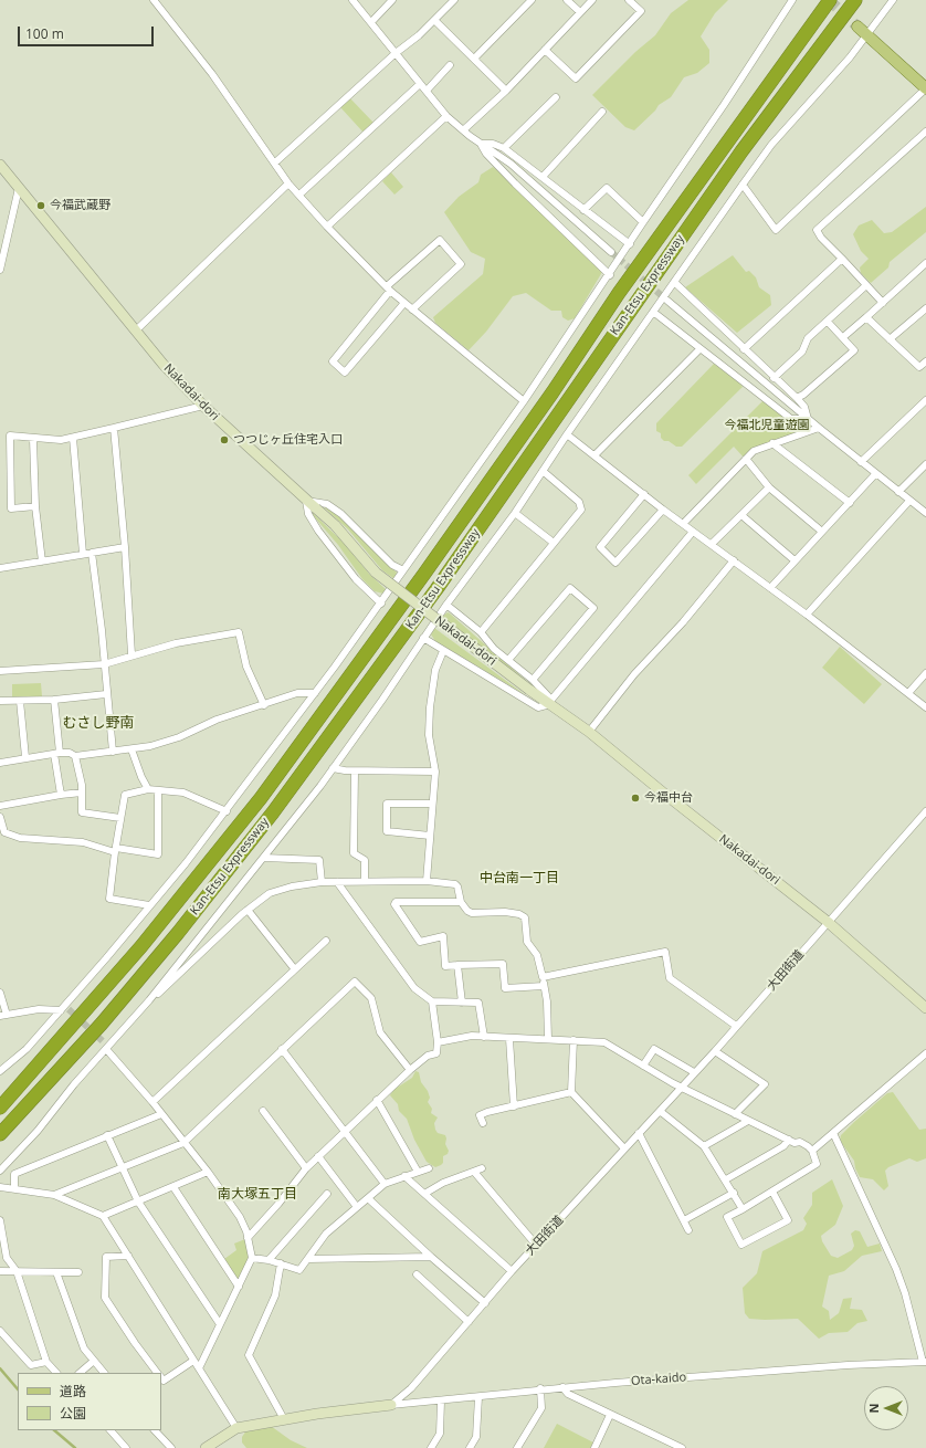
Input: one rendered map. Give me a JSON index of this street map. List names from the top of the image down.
{
  "streets": {
    "highway": ["Kan-Etsu Expressway"],
    "street": ["Nakadai-dori", "大田街道", "Ota-kaido"]
  },
  "crossings": [
    ["Nakadai-dori", "大田街道"],
    ["大田街道", "Ota-kaido"]
  ],
  "districts": ["むさし野南", "中台南一丁目", "南大塚五丁目"],
  "parks": ["今福北児童遊園"],
  "places": ["今福武蔵野", "つつじヶ丘住宅入口", "今福中台"],
  "legend": ["道路", "公園"],
  "scale_bar": "100 m",
  "north": "left"
}
